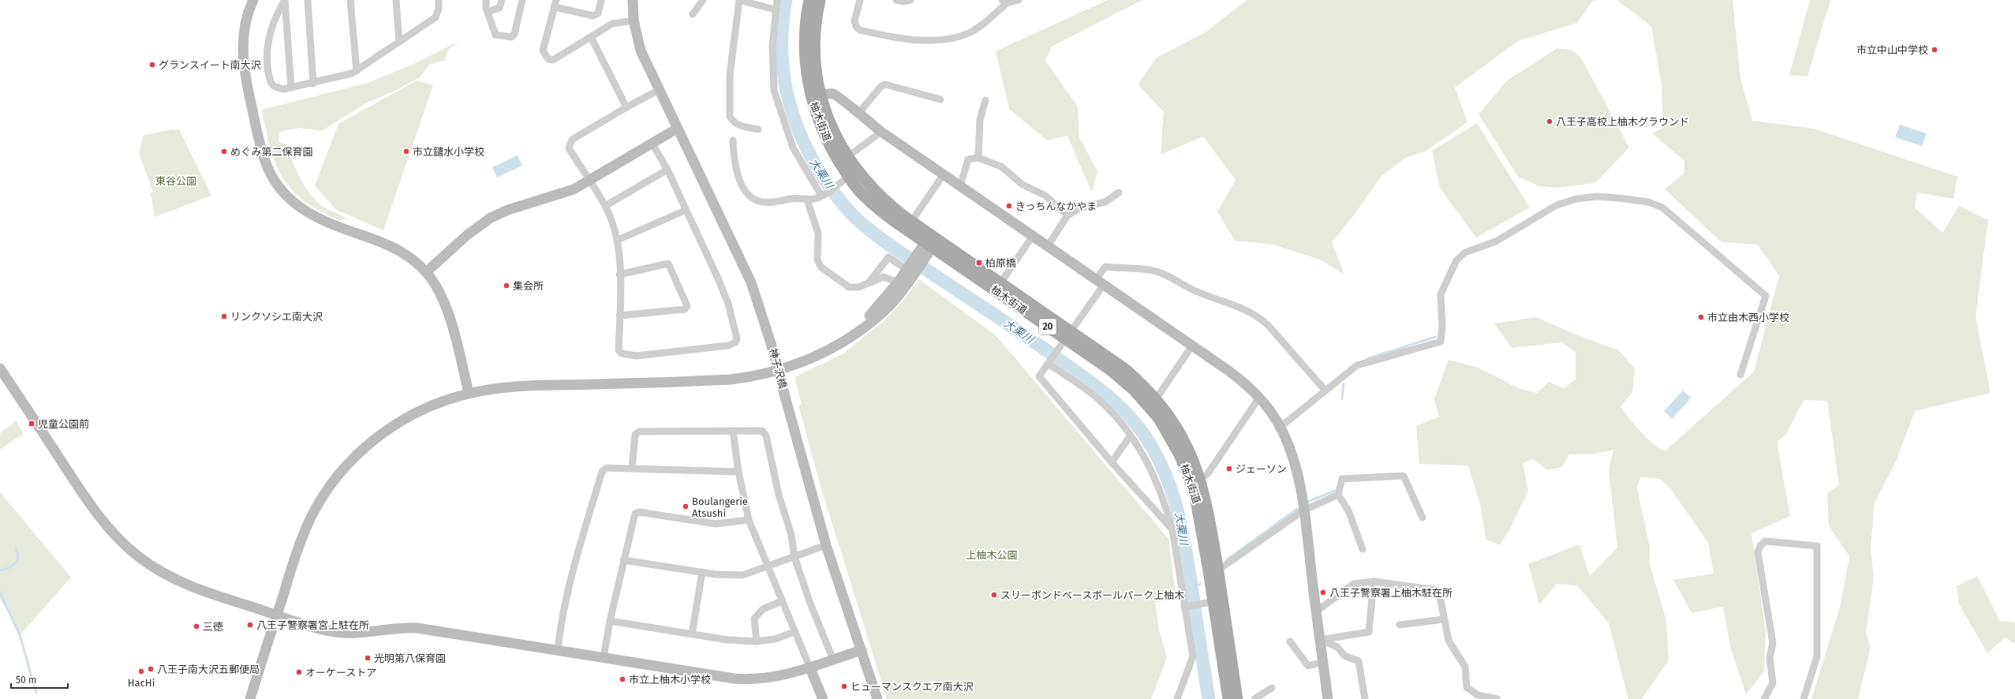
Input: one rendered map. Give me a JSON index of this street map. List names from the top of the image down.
{
  "streets": {
    "main road": ["柚木街道", "20"],
    "street": ["神子沢橋"]
  },
  "water": ["大栗川"],
  "parks": ["東谷公園", "上柚木公園"],
  "places": {
    "other": [
      "市立中山中学校",
      "グランスイート南大沢",
      "八王子高校上柚木グラウンド",
      "めぐみ第二保育園",
      "市立鑓水小学校",
      "きっちんなかやま",
      "集会所",
      "リンクソシエ南大沢",
      "市立由木西小学校",
      "ジェーソン",
      "Boulangerie Atsushi",
      "八王子警察署上柚木駐在所",
      "スリーボンドベースボールパーク上柚木",
      "八王子警察署宮上駐在所",
      "三徳",
      "光明第八保育園",
      "八王子南大沢五郵便局",
      "HacHi",
      "オーケーストア",
      "市立上柚木小学校",
      "ヒューマンスクエア南大沢"
    ],
    "transit": ["柏原橋", "児童公園前"]
  },
  "scale_bar": "50 m"
}
